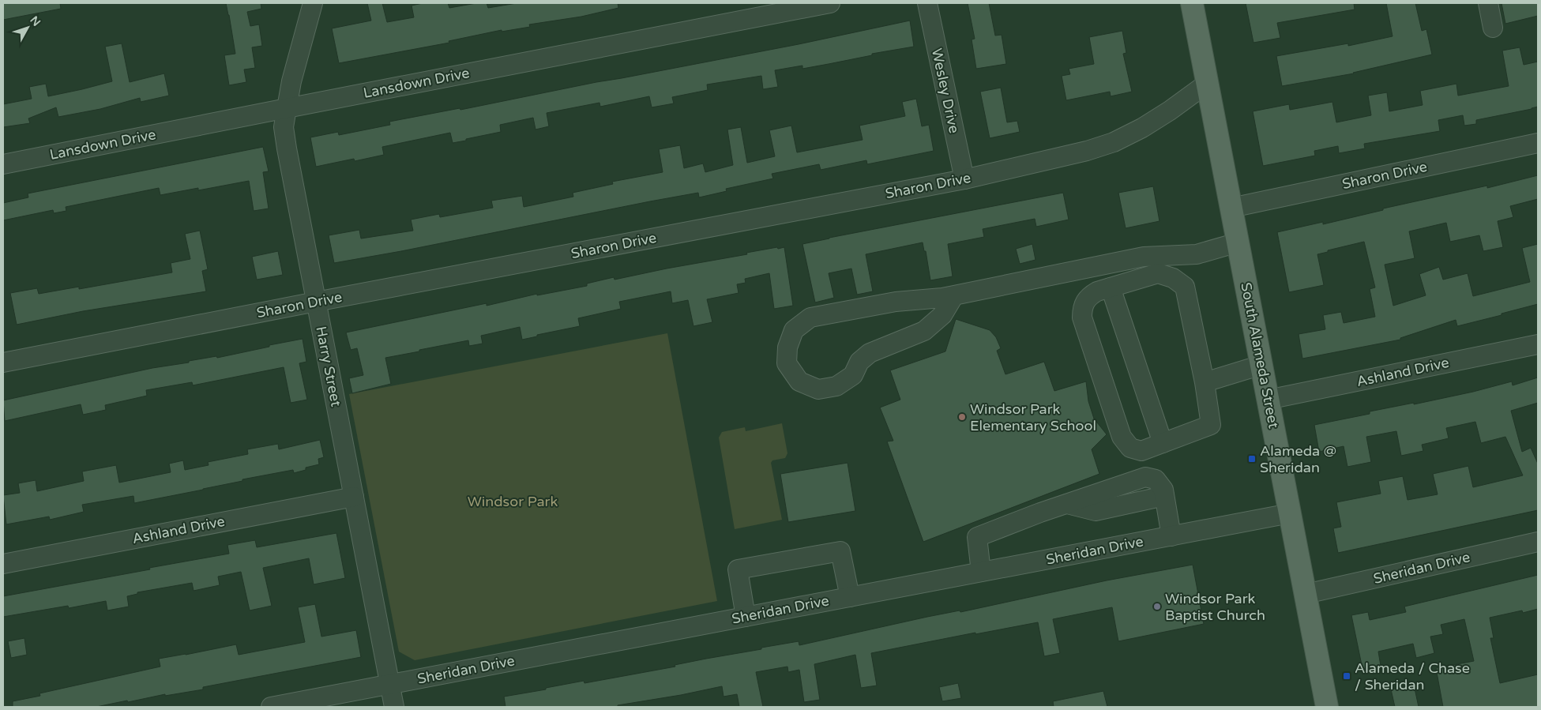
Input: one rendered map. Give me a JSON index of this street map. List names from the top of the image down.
{
  "streets": {
    "main road": ["South Alameda Street"],
    "street": [
      "Lansdown Drive",
      "Wesley Drive",
      "Sharon Drive",
      "Harry Street",
      "Ashland Drive",
      "Sheridan Drive"
    ]
  },
  "crossings": [
    ["Lansdown Drive", "Harry Street"],
    ["Wesley Drive", "Sharon Drive"],
    ["Sharon Drive", "South Alameda Street"],
    ["Sharon Drive", "Harry Street"],
    ["South Alameda Street", "Ashland Drive"],
    ["South Alameda Street", "Sheridan Drive"],
    ["Harry Street", "Ashland Drive"],
    ["Harry Street", "Sheridan Drive"]
  ],
  "parks": ["Windsor Park"],
  "places": {
    "other": ["Windsor Park Elementary School", "Windsor Park Baptist Church"],
    "transit": ["Alameda @ Sheridan", "Alameda / Chase / Sheridan"]
  },
  "north": "top right"
}
